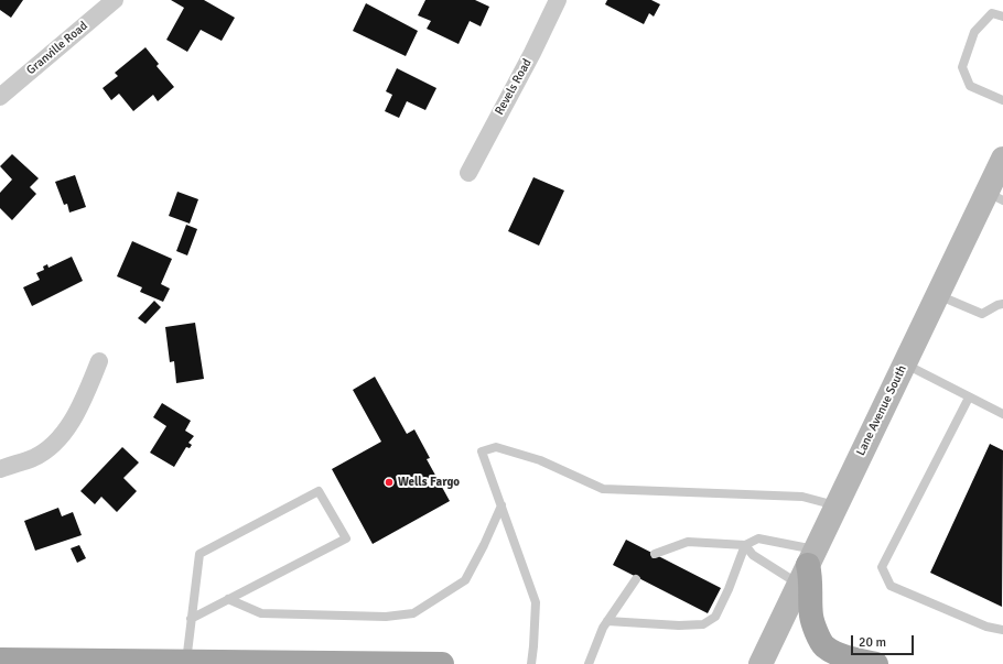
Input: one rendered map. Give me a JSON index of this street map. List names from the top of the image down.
{
  "streets": {
    "main road": ["Lane Avenue South"],
    "street": ["Granville Road", "Revels Road"]
  },
  "places": ["Wells Fargo"],
  "scale_bar": "20 m"
}
